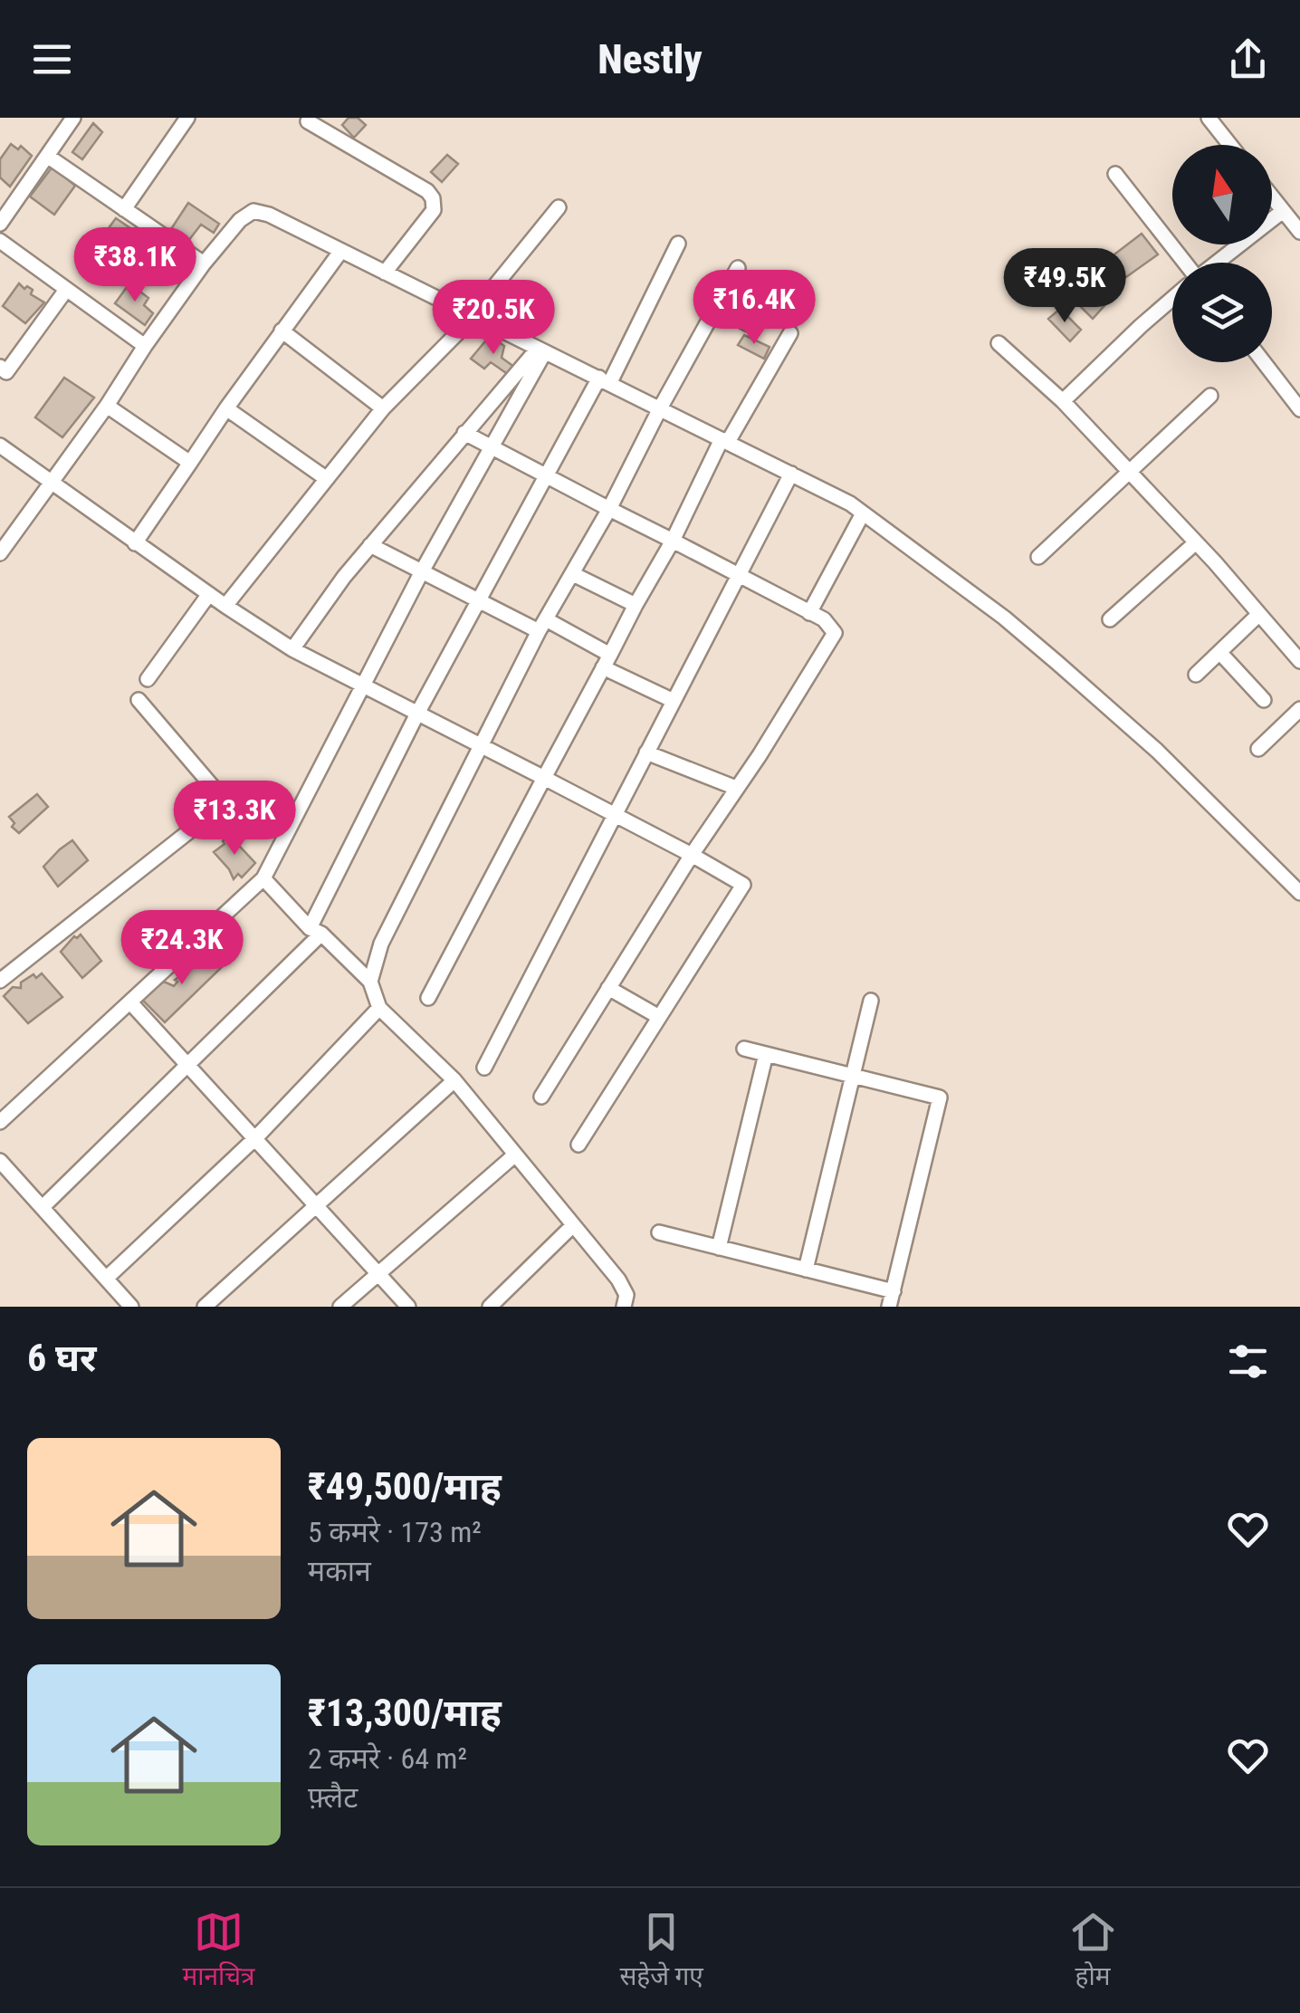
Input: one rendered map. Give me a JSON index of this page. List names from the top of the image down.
{
  "north": "top",
  "page": {
    "header": "Nestly",
    "price": [
      "₹38.1K",
      "₹49.5K",
      "₹16.4K",
      "₹20.5K",
      "₹13.3K",
      "₹24.3K"
    ],
    "heading": "6 घर",
    "list": [
      {
        "name": "₹49,500/माह",
        "note": "5 कमरे · 173 m² · मकान"
      },
      {
        "name": "₹13,300/माह",
        "note": "2 कमरे · 64 m² · फ़्लैट"
      }
    ],
    "tabs": ["मानचित्र", "सहेजे गए", "होम"]
  }
}
